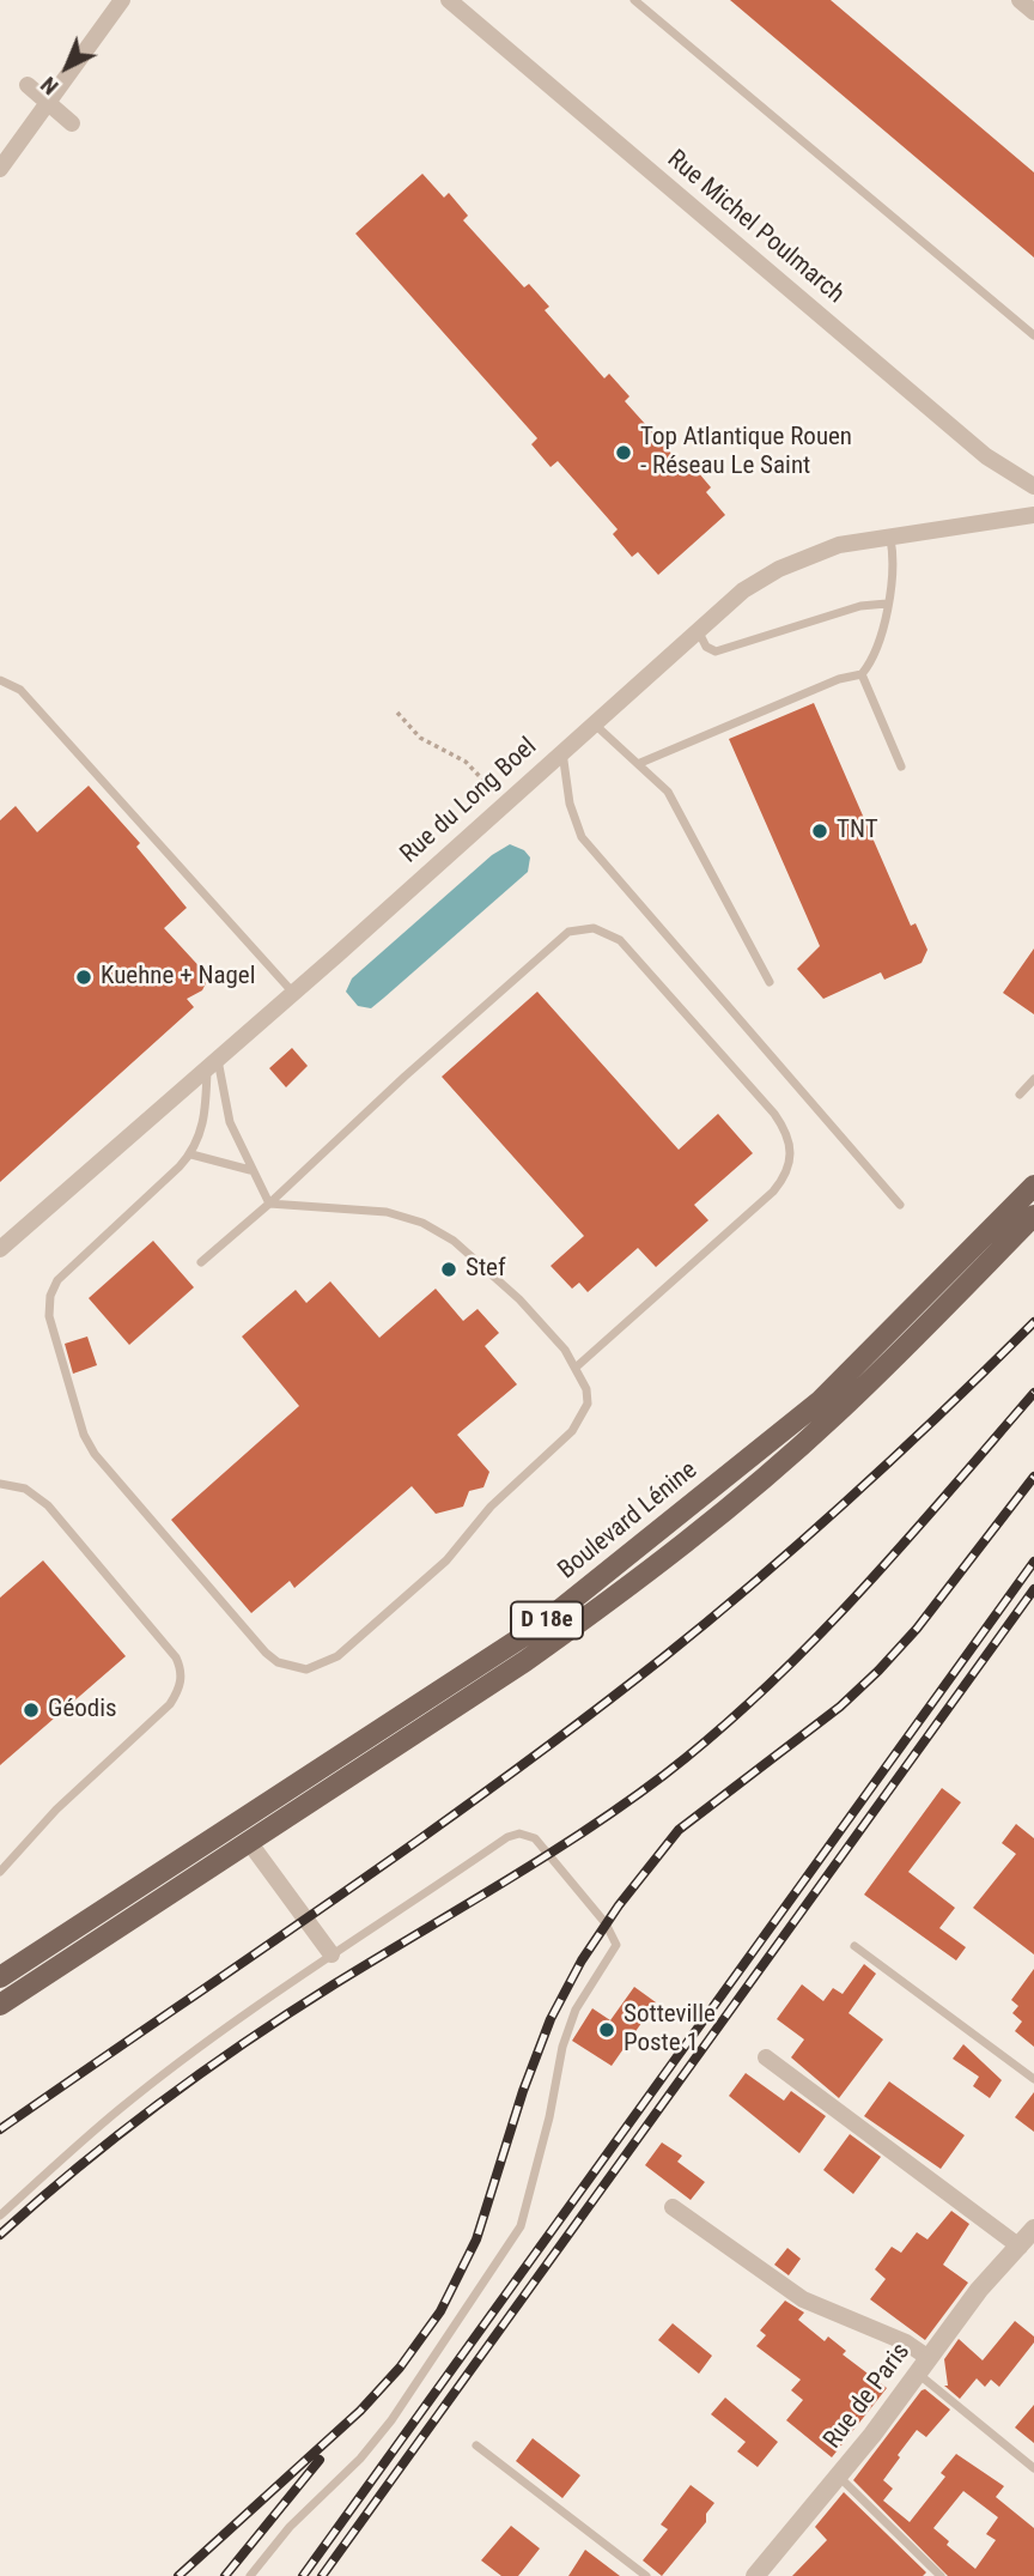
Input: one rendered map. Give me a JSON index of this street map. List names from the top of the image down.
{
  "streets": {
    "main road": ["Boulevard Lénine", "D 18e"],
    "street": ["Rue Michel Poulmarch", "Rue du Long Boel", "Rue de Paris"]
  },
  "places": [
    "Top Atlantique Rouen - Réseau Le Saint",
    "TNT",
    "Kuehne + Nagel",
    "Stef",
    "Géodis",
    "Sotteville Poste 1"
  ],
  "north": "bottom left"
}
